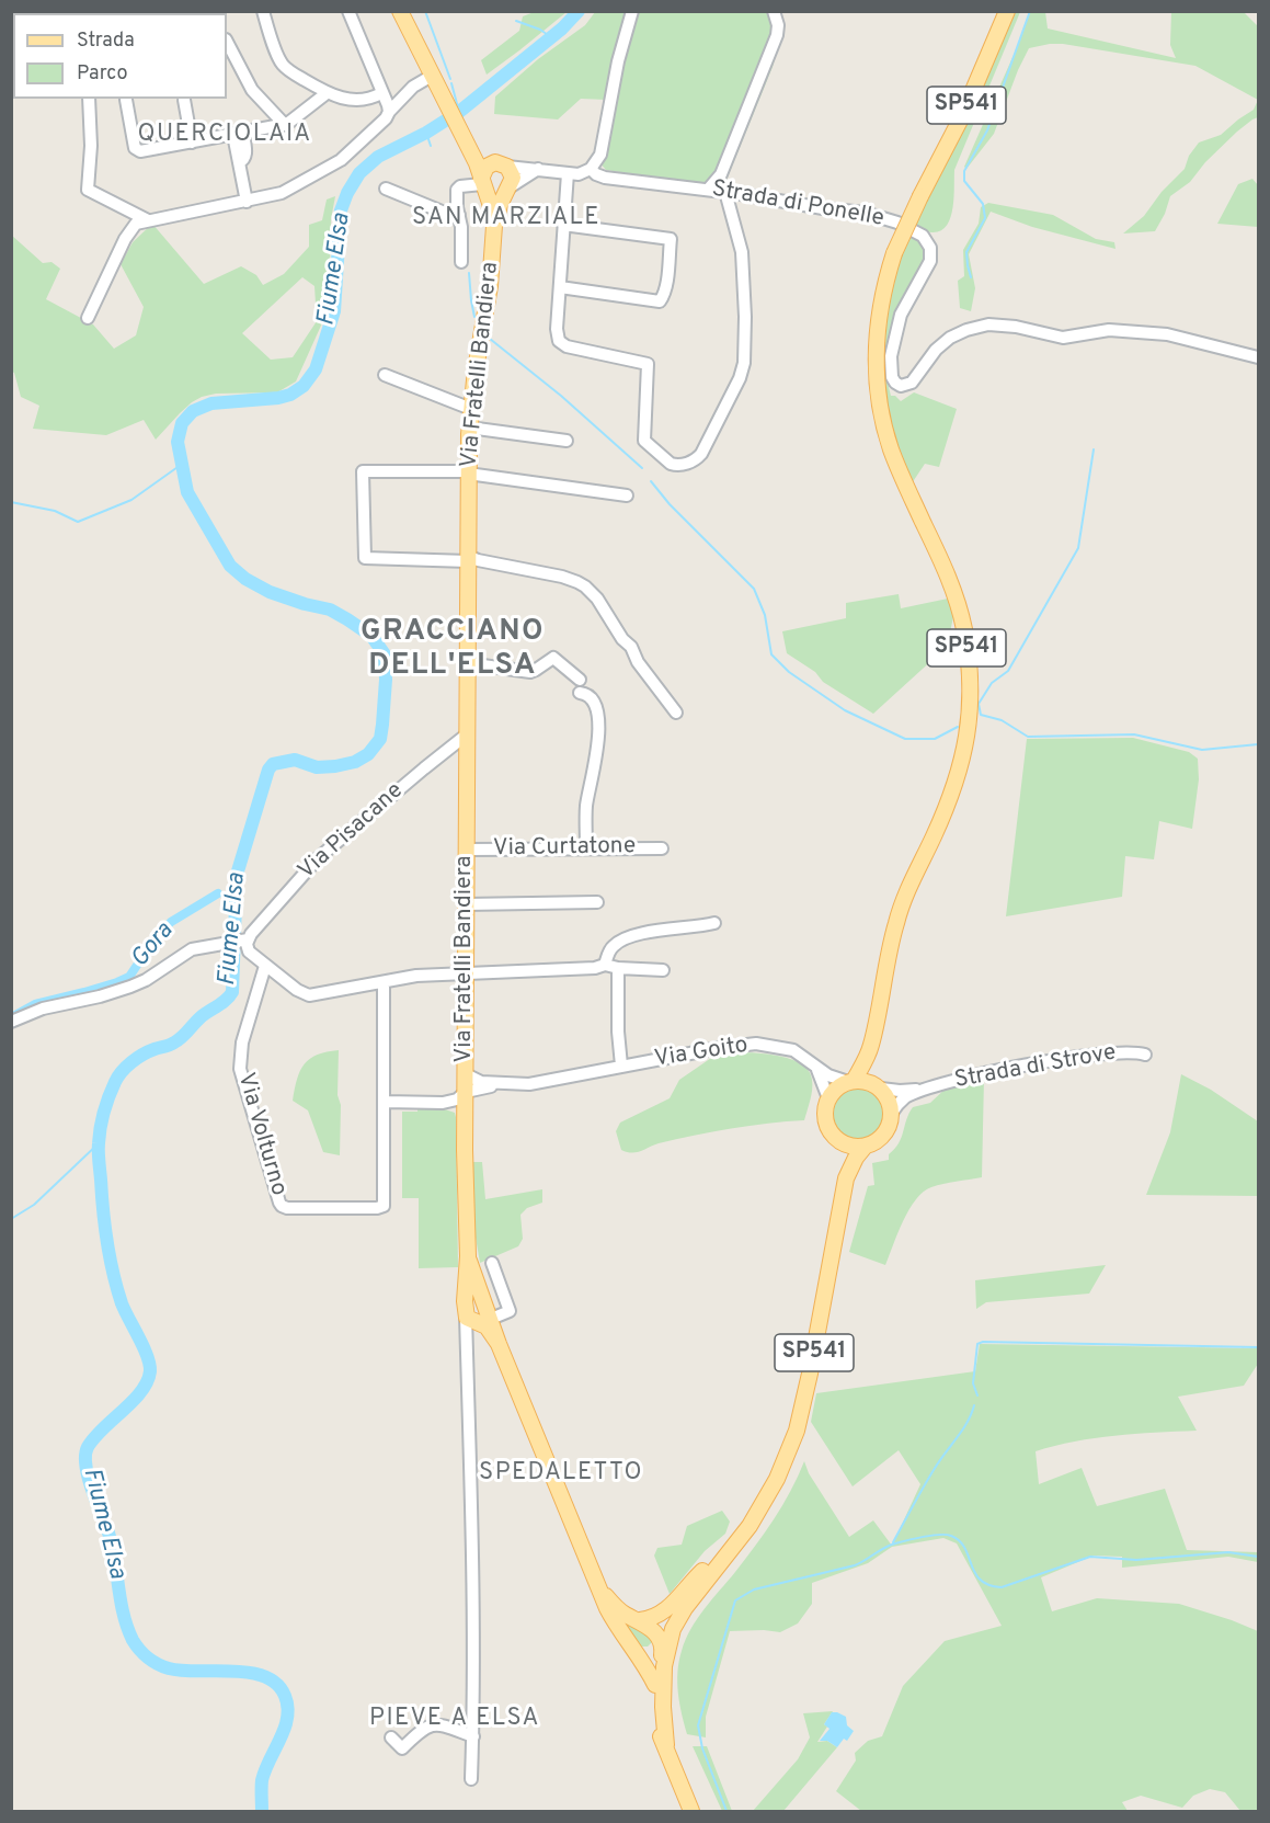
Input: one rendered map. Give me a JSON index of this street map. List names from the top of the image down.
{
  "streets": {
    "main road": ["SP541", "Via Fratelli Bandiera"],
    "street": [
      "Strada di Ponelle",
      "Via Pisacane",
      "Via Curtatone",
      "Via Goito",
      "Strada di Strove",
      "Via Volturno"
    ]
  },
  "crossings": [
    ["SP541", "Via Fratelli Bandiera"],
    ["SP541", "Via Goito"],
    ["SP541", "Strada di Strove"],
    ["Via Fratelli Bandiera", "Via Pisacane"],
    ["Via Fratelli Bandiera", "Via Curtatone"],
    ["Via Fratelli Bandiera", "Via Goito"],
    ["Via Goito", "Strada di Strove"]
  ],
  "districts": [
    "QUERCIOLAIA",
    "SAN MARZIALE",
    "GRACCIANO DELL'ELSA",
    "SPEDALETTO",
    "PIEVE A ELSA"
  ],
  "water": ["Fiume Elsa", "Gora"],
  "legend": ["Strada", "Parco"]
}
